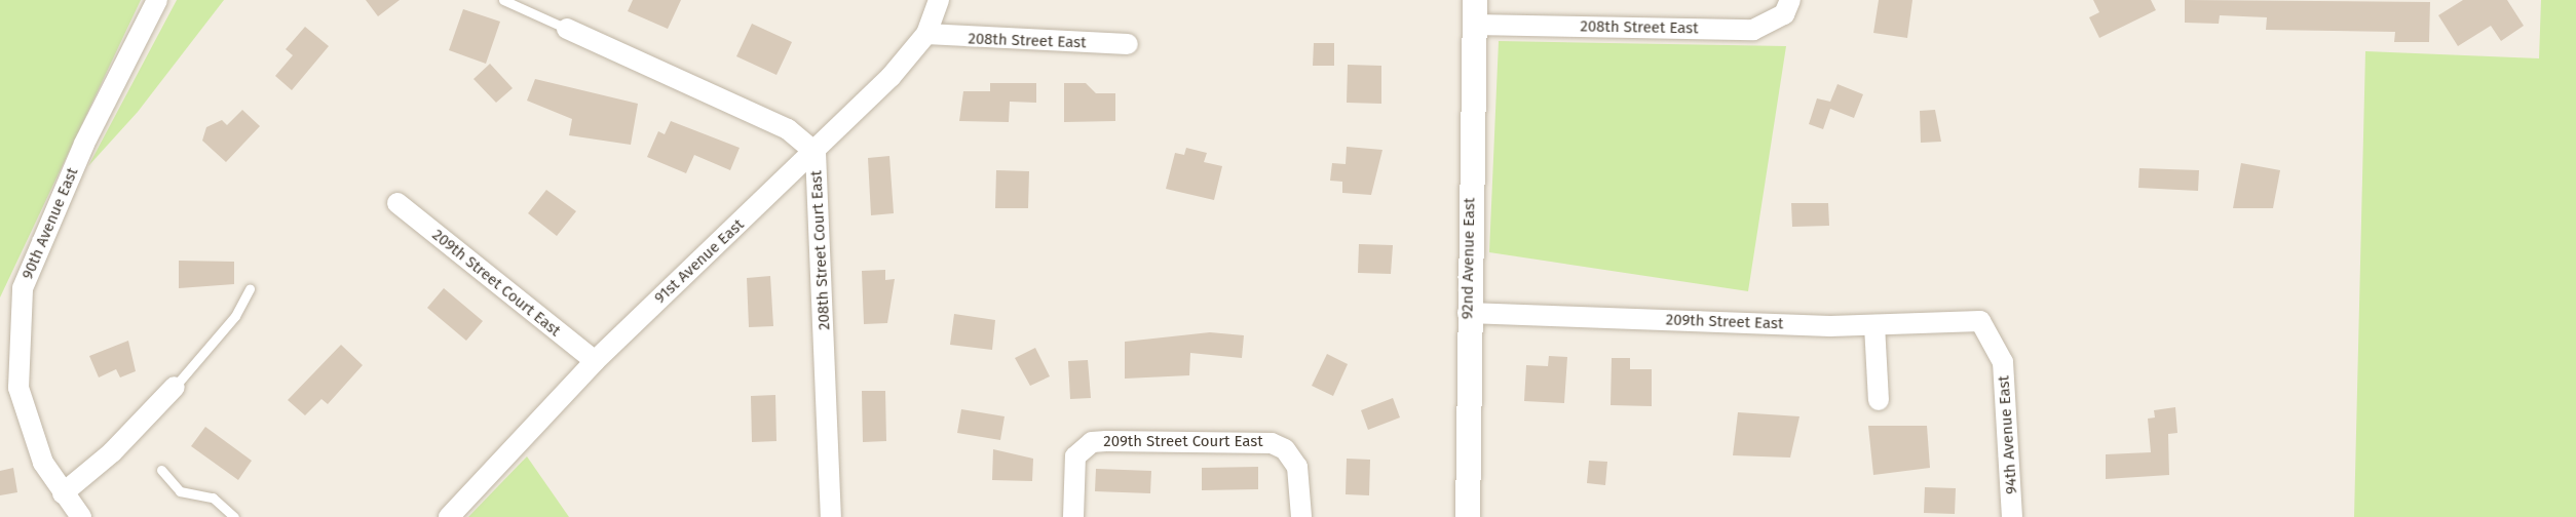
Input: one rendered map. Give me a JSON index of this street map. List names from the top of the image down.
{
  "streets": {
    "street": [
      "208th Street East",
      "90th Avenue East",
      "208th Street Court East",
      "92nd Avenue East",
      "91st Avenue East",
      "209th Street Court East",
      "209th Street East",
      "94th Avenue East"
    ]
  },
  "crossings": [
    ["208th Street East", "92nd Avenue East"],
    ["208th Street East", "91st Avenue East"],
    ["208th Street Court East", "91st Avenue East"],
    ["92nd Avenue East", "209th Street East"],
    ["91st Avenue East", "209th Street Court East"],
    ["209th Street East", "94th Avenue East"]
  ]
}
